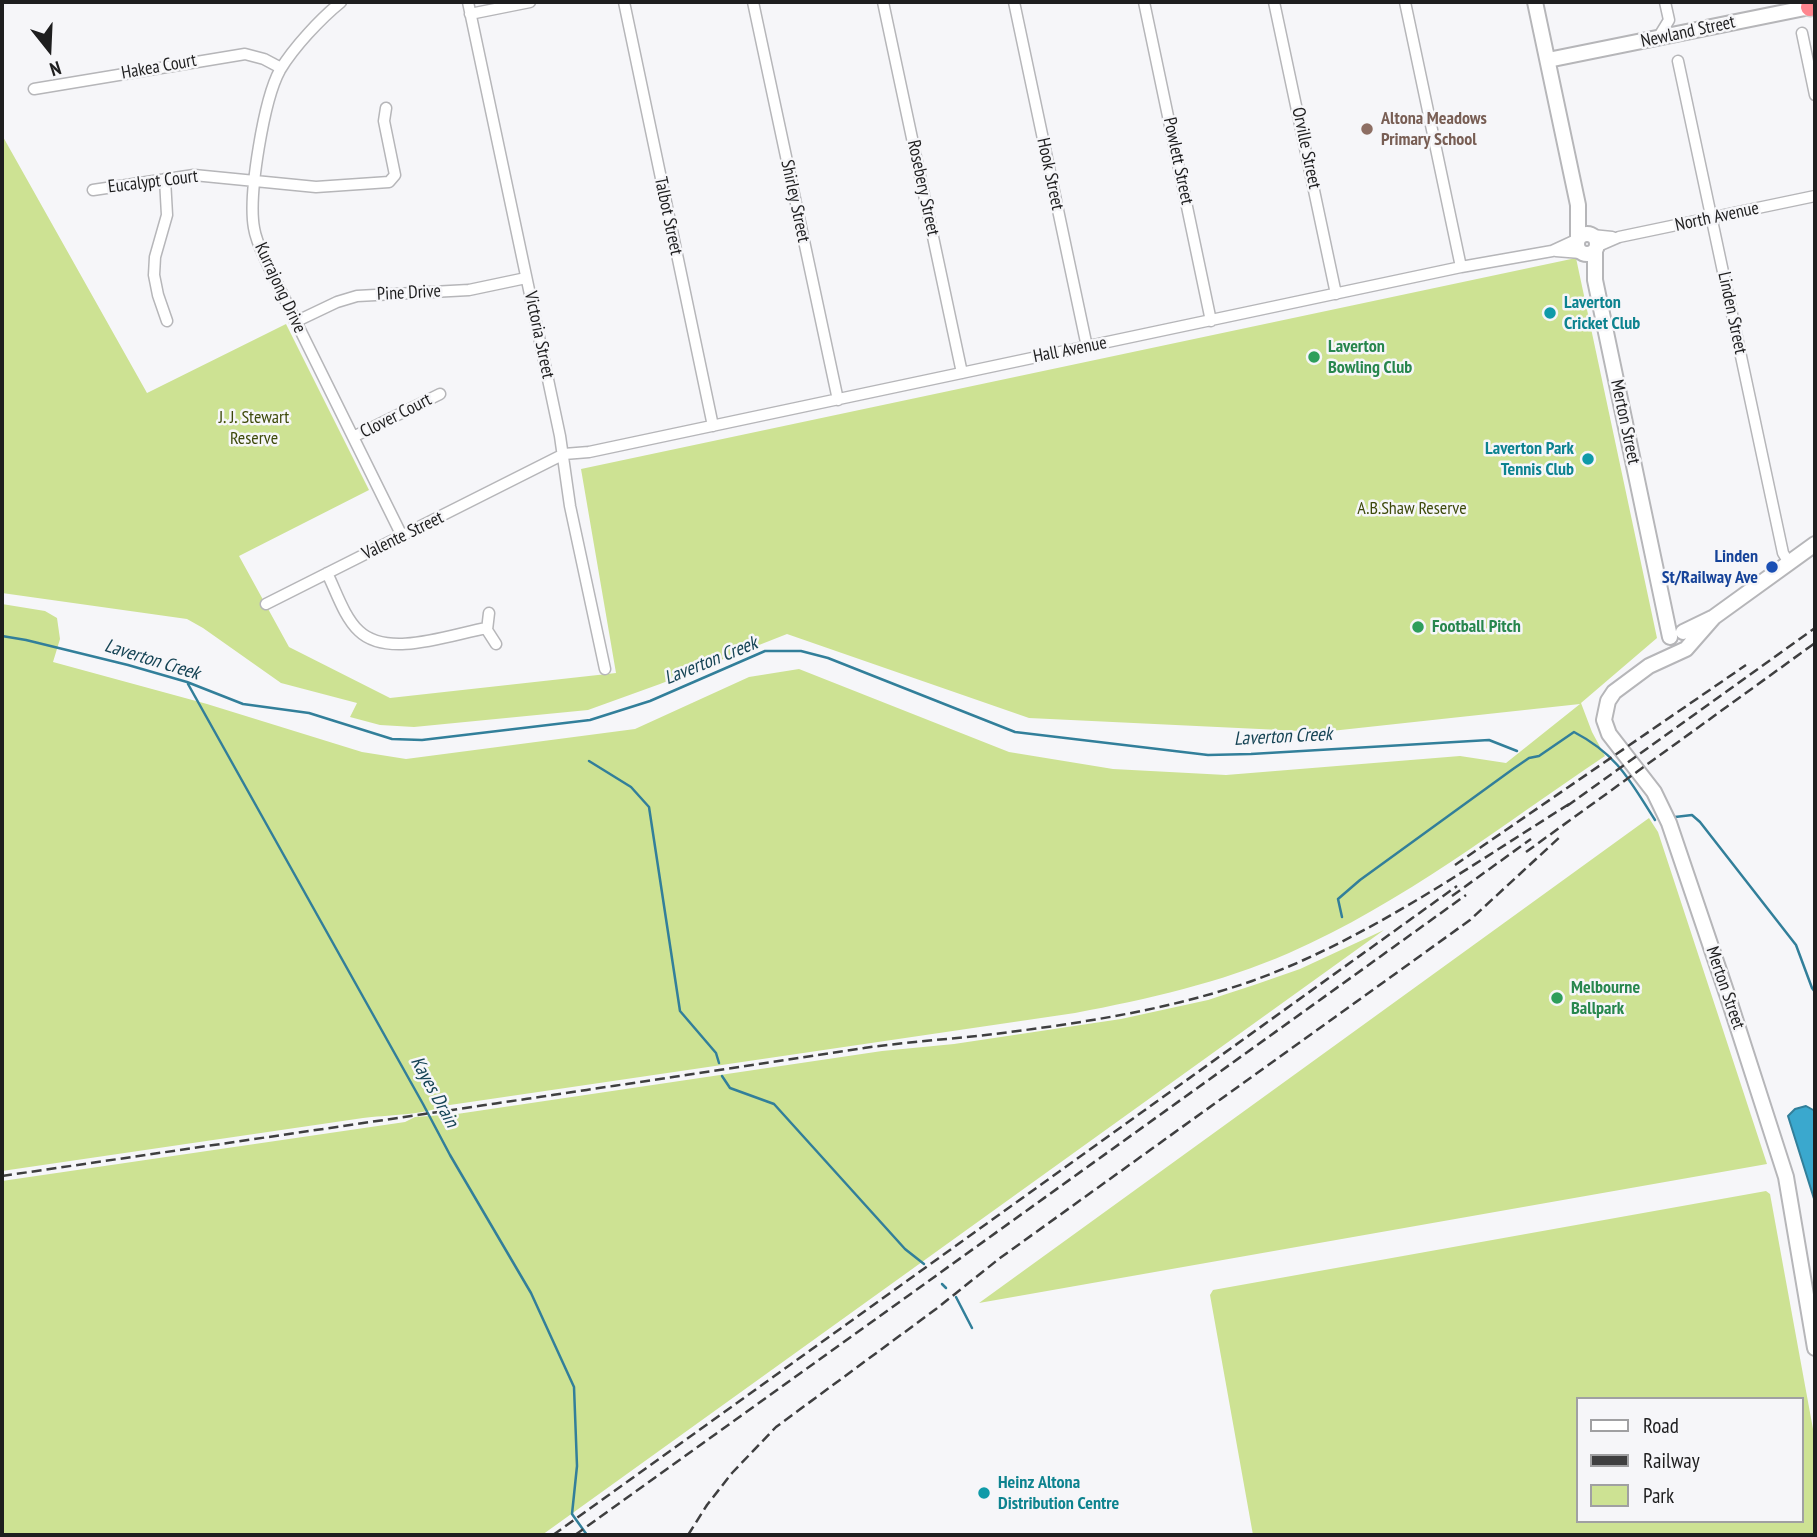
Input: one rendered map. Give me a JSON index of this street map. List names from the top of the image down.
{
  "streets": {
    "street": [
      "Newland Street",
      "Hakea Court",
      "Orville Street",
      "Powlett Street",
      "Hook Street",
      "Eucalypt Court",
      "Rosebery Street",
      "Shirley Street",
      "Talbot Street",
      "North Avenue",
      "Kurrajong Drive",
      "Pine Drive",
      "Linden Street",
      "Victoria Street",
      "Hall Avenue",
      "Clover Court",
      "Merton Street",
      "Valente Street"
    ]
  },
  "crossings": [
    ["Newland Street", "Merton Street"],
    ["Hakea Court", "Kurrajong Drive"],
    ["Orville Street", "Hall Avenue"],
    ["Powlett Street", "Hall Avenue"],
    ["Hook Street", "Hall Avenue"],
    ["Eucalypt Court", "Kurrajong Drive"],
    ["Rosebery Street", "Hall Avenue"],
    ["Shirley Street", "Hall Avenue"],
    ["Talbot Street", "Hall Avenue"],
    ["North Avenue", "Linden Street"],
    ["North Avenue", "Hall Avenue"],
    ["North Avenue", "Merton Street"],
    ["Kurrajong Drive", "Pine Drive"],
    ["Kurrajong Drive", "Clover Court"],
    ["Kurrajong Drive", "Valente Street"],
    ["Pine Drive", "Victoria Street"],
    ["Victoria Street", "Hall Avenue"],
    ["Victoria Street", "Valente Street"],
    ["Hall Avenue", "Merton Street"],
    ["Hall Avenue", "Valente Street"]
  ],
  "water": ["Laverton Creek", "Kayes Drain"],
  "parks": ["J. J. Stewart Reserve", "A.B.Shaw Reserve"],
  "places": [
    "Altona Meadows Primary School",
    "Laverton Cricket Club",
    "Laverton Bowling Club",
    "Laverton Park Tennis Club",
    "Linden St/Railway Ave",
    "Football Pitch",
    "Melbourne Ballpark",
    "Heinz Altona Distribution Centre"
  ],
  "legend": ["Road", "Railway", "Park"],
  "north": "bottom"
}
